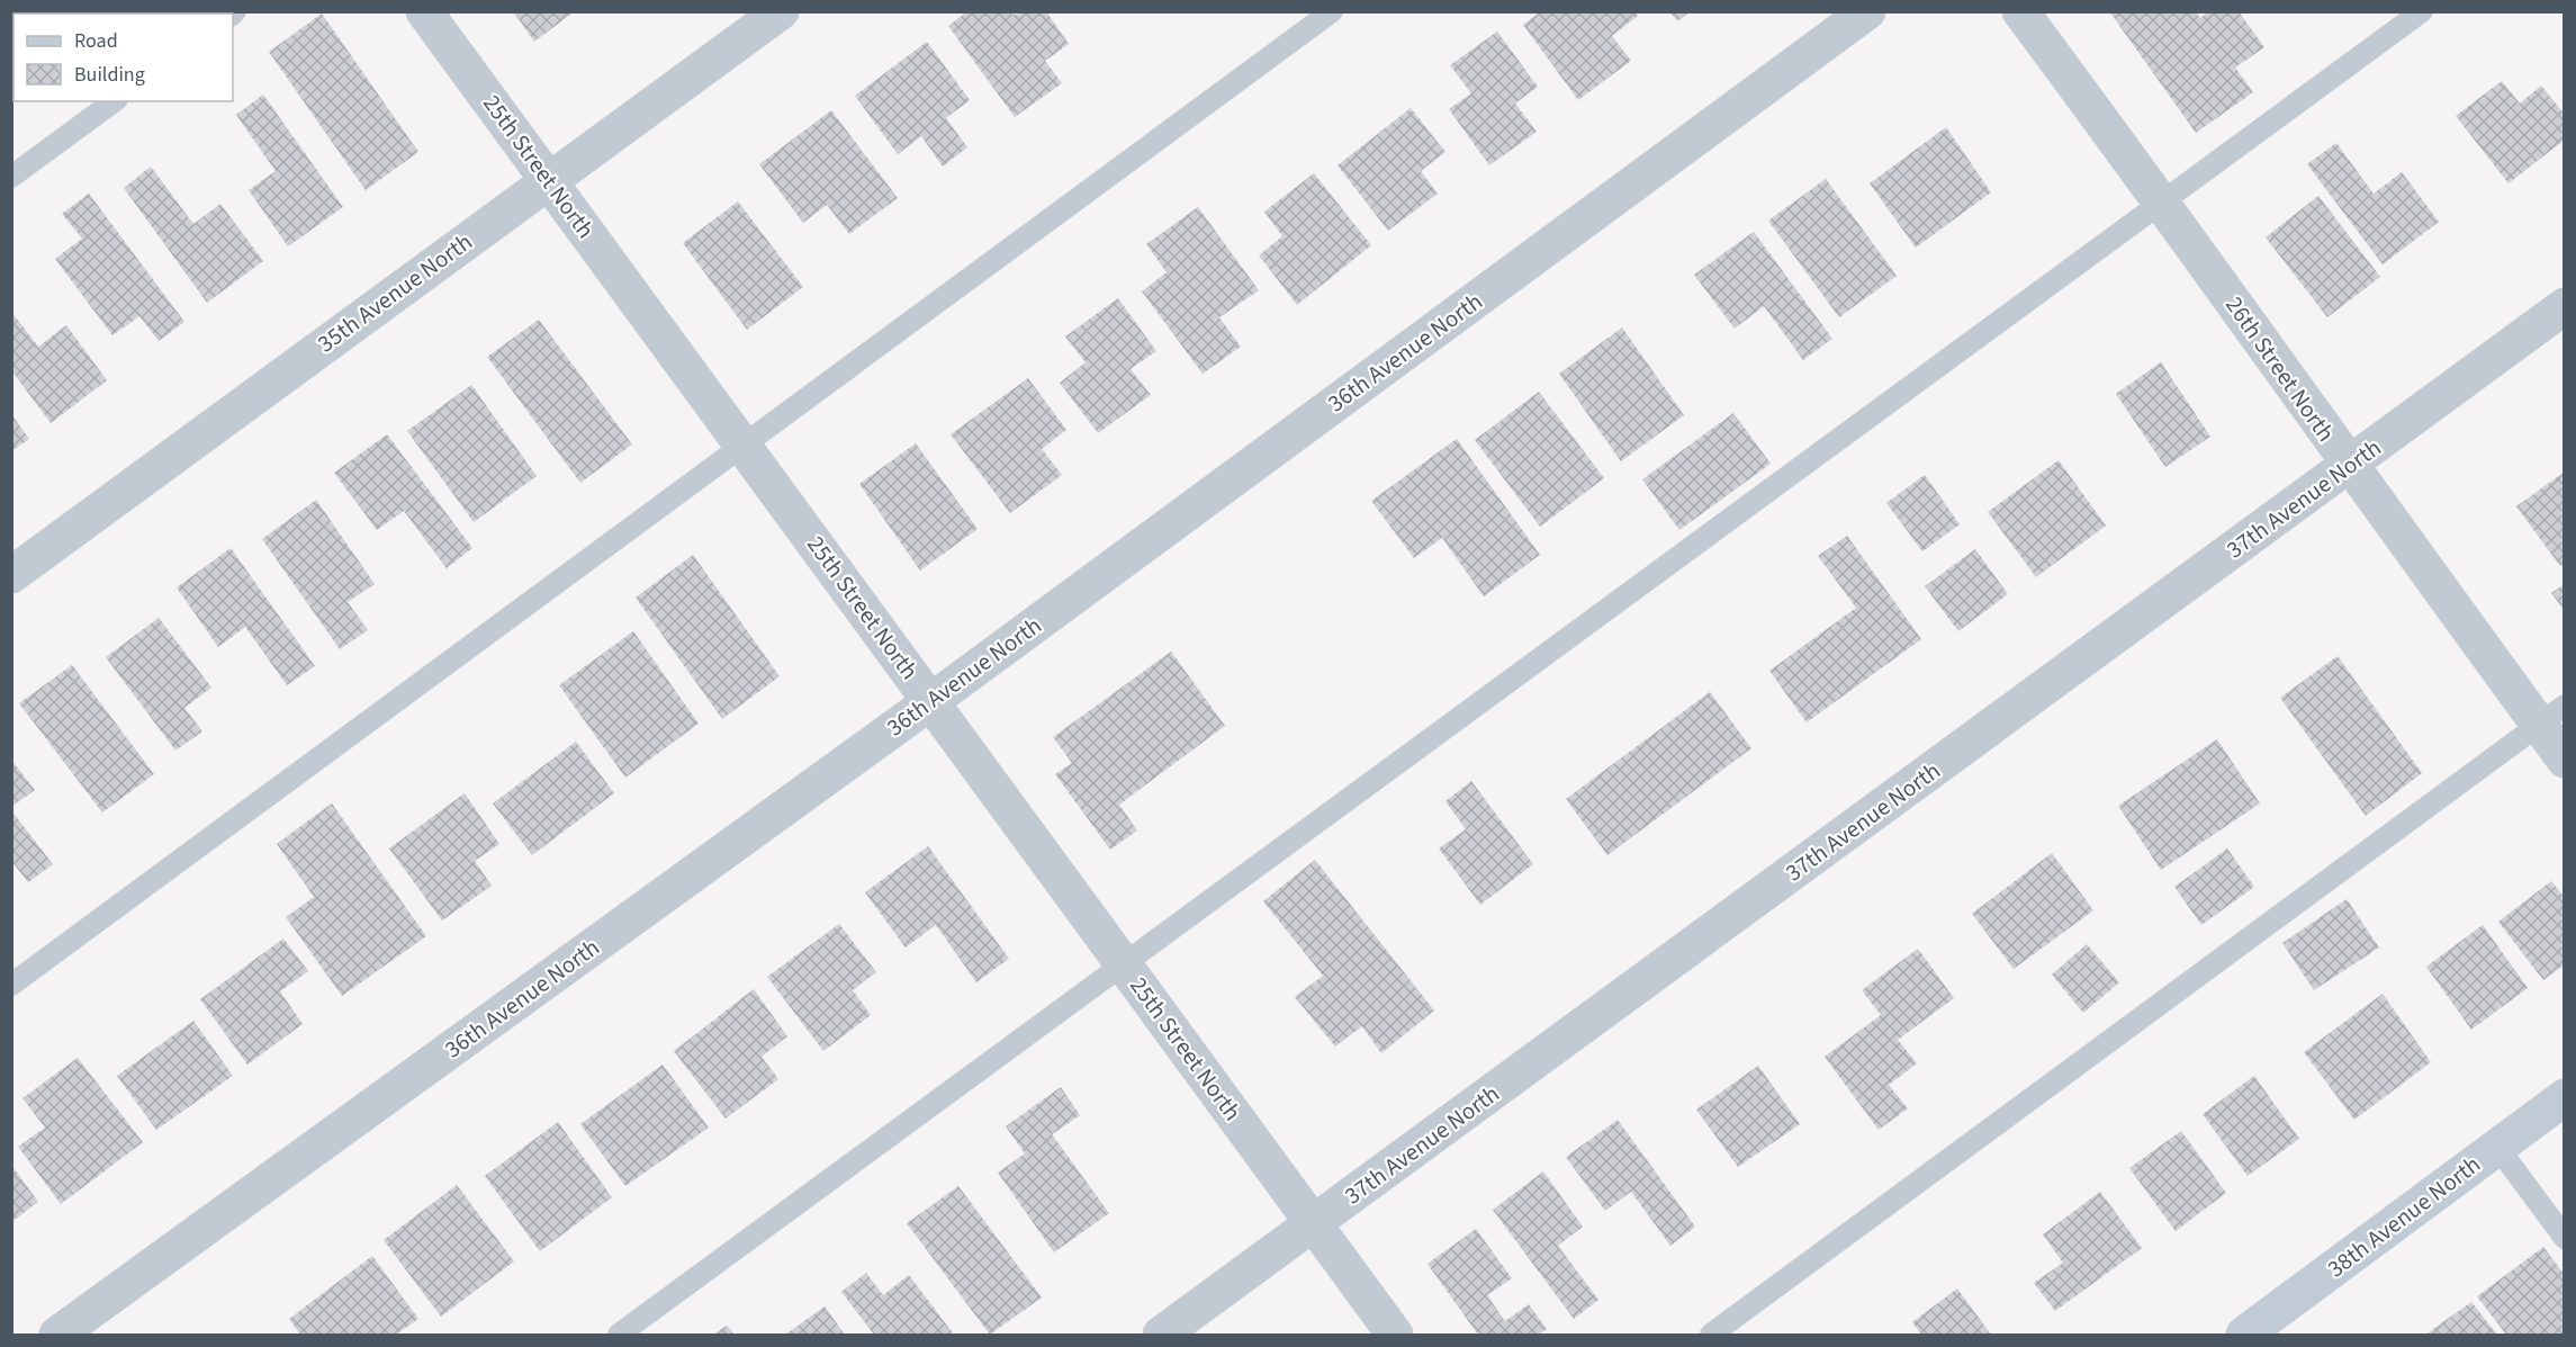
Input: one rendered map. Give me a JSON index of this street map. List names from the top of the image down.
{
  "streets": {
    "main road": ["38th Avenue North"],
    "street": [
      "25th Street North",
      "35th Avenue North",
      "36th Avenue North",
      "26th Street North",
      "37th Avenue North"
    ]
  },
  "crossings": [
    ["25th Street North", "35th Avenue North"],
    ["25th Street North", "36th Avenue North"],
    ["25th Street North", "37th Avenue North"],
    ["26th Street North", "37th Avenue North"]
  ],
  "legend": ["Road", "Building"]
}
